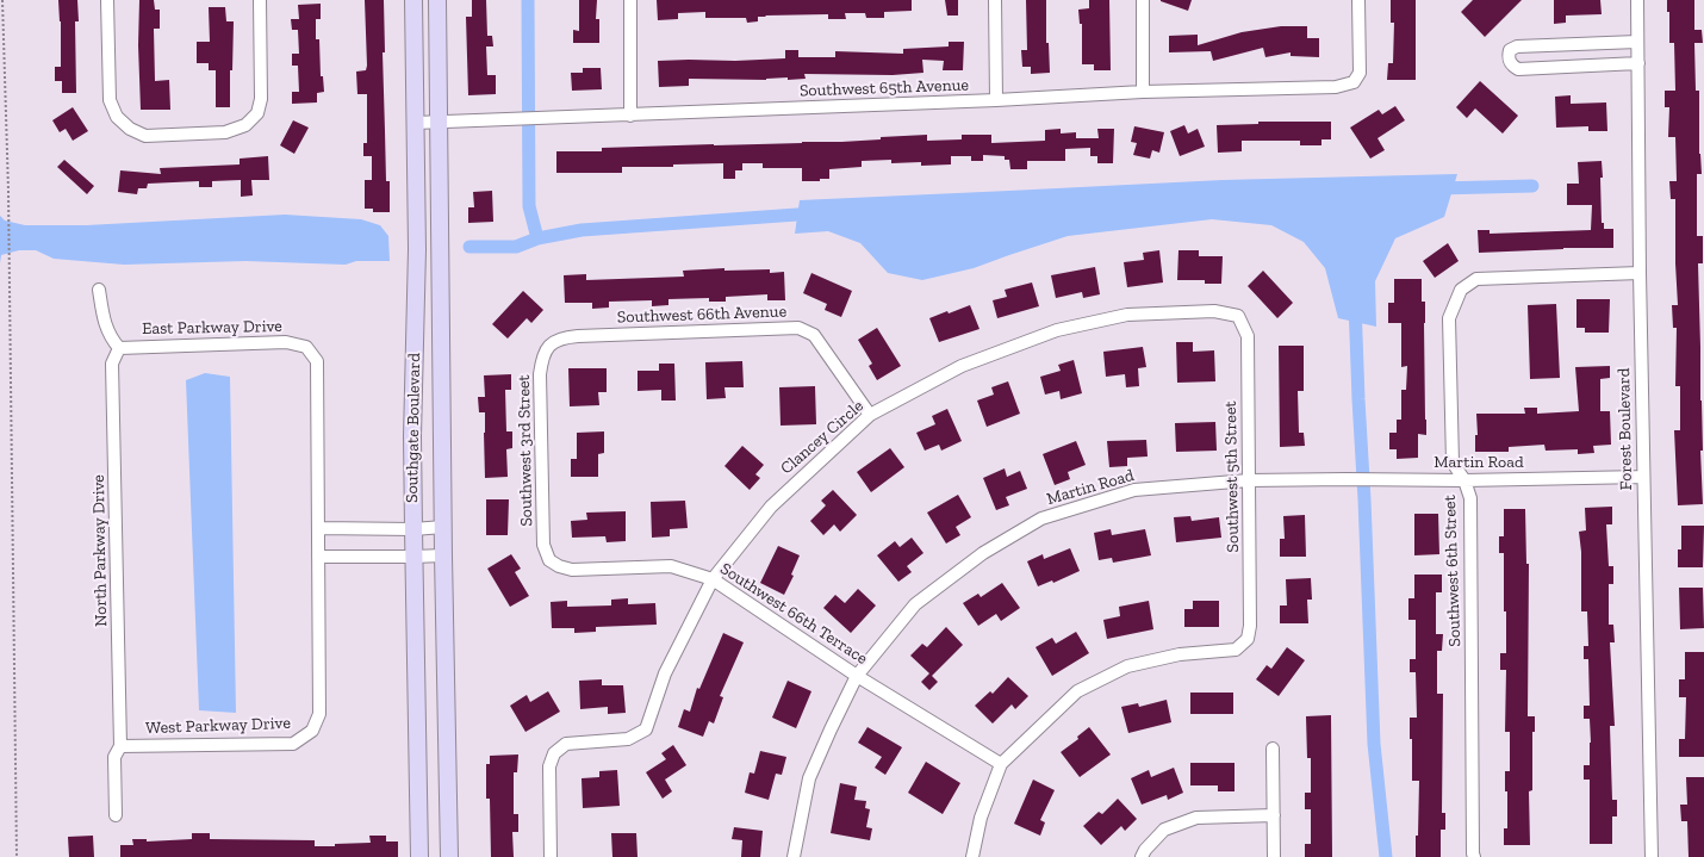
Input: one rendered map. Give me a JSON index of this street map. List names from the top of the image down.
{
  "streets": {
    "main road": ["Southgate Boulevard"],
    "street": [
      "Southwest 65th Avenue",
      "Southwest 66th Avenue",
      "East Parkway Drive",
      "Forest Boulevard",
      "Clancey Circle",
      "Southwest 3rd Street",
      "Martin Road",
      "Southwest 5th Street",
      "North Parkway Drive",
      "Southwest 6th Street",
      "Southwest 66th Terrace",
      "West Parkway Drive"
    ]
  },
  "crossings": [
    ["Southwest 65th Avenue", "Southgate Boulevard"],
    ["Southwest 66th Avenue", "Clancey Circle"],
    ["Southwest 66th Avenue", "Southwest 3rd Street"],
    ["East Parkway Drive", "North Parkway Drive"],
    ["Forest Boulevard", "Martin Road"],
    ["Forest Boulevard", "Southwest 6th Street"],
    ["Clancey Circle", "Southwest 5th Street"],
    ["Clancey Circle", "Southwest 66th Terrace"],
    ["Southwest 3rd Street", "Southwest 66th Terrace"],
    ["Martin Road", "Southwest 5th Street"],
    ["Martin Road", "Southwest 6th Street"],
    ["Martin Road", "Southwest 66th Terrace"],
    ["Southwest 5th Street", "Southwest 66th Terrace"],
    ["North Parkway Drive", "West Parkway Drive"]
  ]
}
